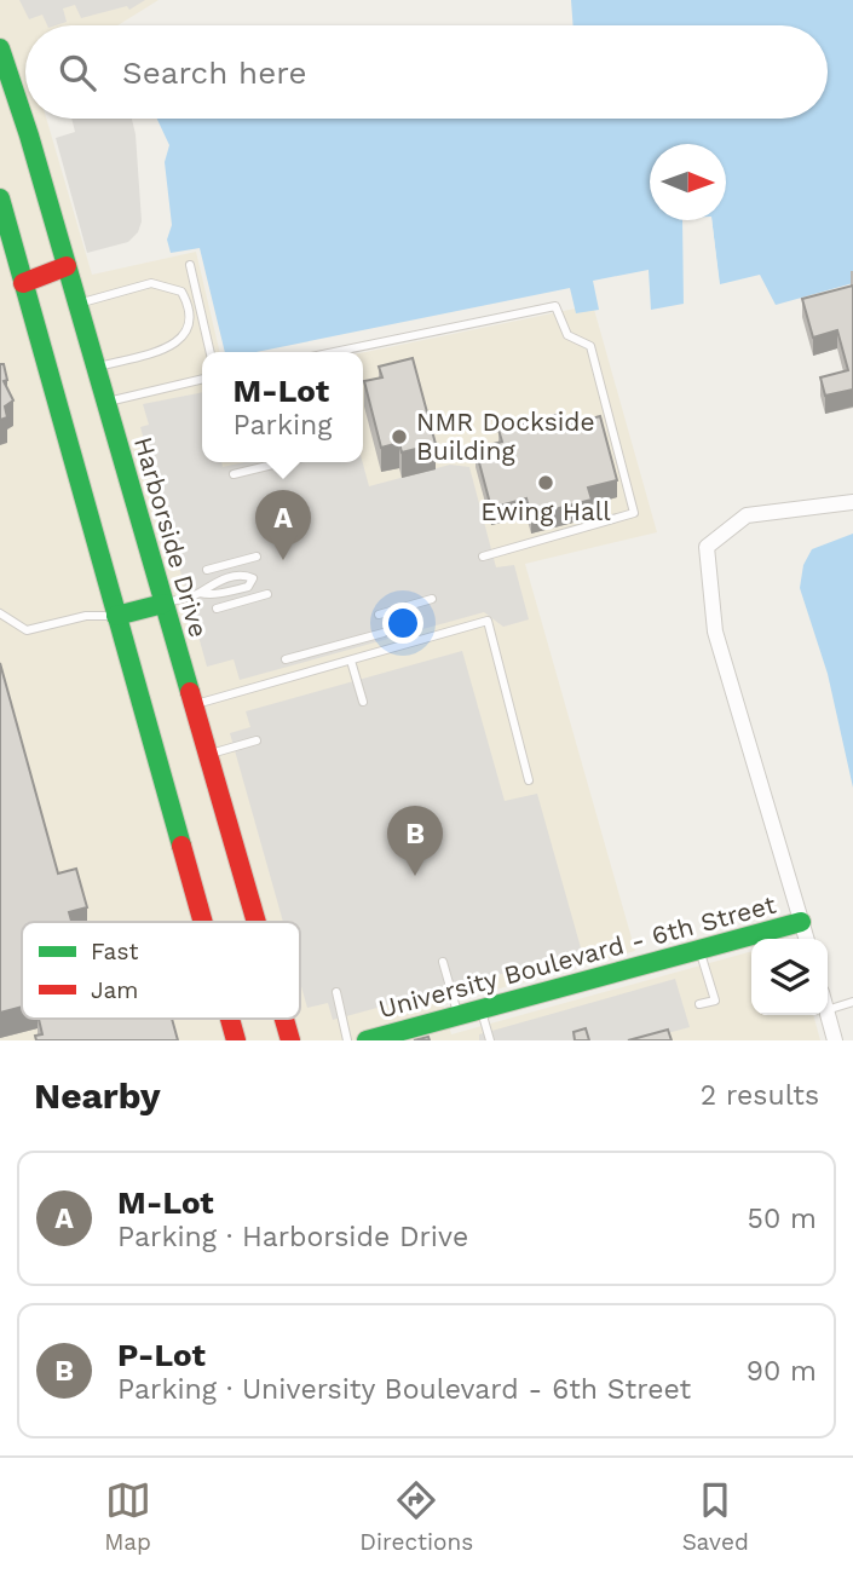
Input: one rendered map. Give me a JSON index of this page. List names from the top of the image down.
{
  "streets": {
    "main road": ["Harborside Drive", "University Boulevard - 6th Street"]
  },
  "places": ["NMR Dockside Building", "Ewing Hall"],
  "legend": ["Fast", "Jam"],
  "north": "right",
  "page": {
    "search": "Search here",
    "popup": ["M-Lot", "Parking"],
    "pins": ["A", "B"],
    "heading": ["Nearby", "2 results"],
    "list": [
      {
        "mark": "A",
        "name": "M-Lot",
        "note": "Parking · Harborside Drive",
        "value": "50 m"
      },
      {
        "mark": "B",
        "name": "P-Lot",
        "note": "Parking · University Boulevard - 6th Street",
        "value": "90 m"
      }
    ],
    "nav": ["Map", "Directions", "Saved"]
  }
}
